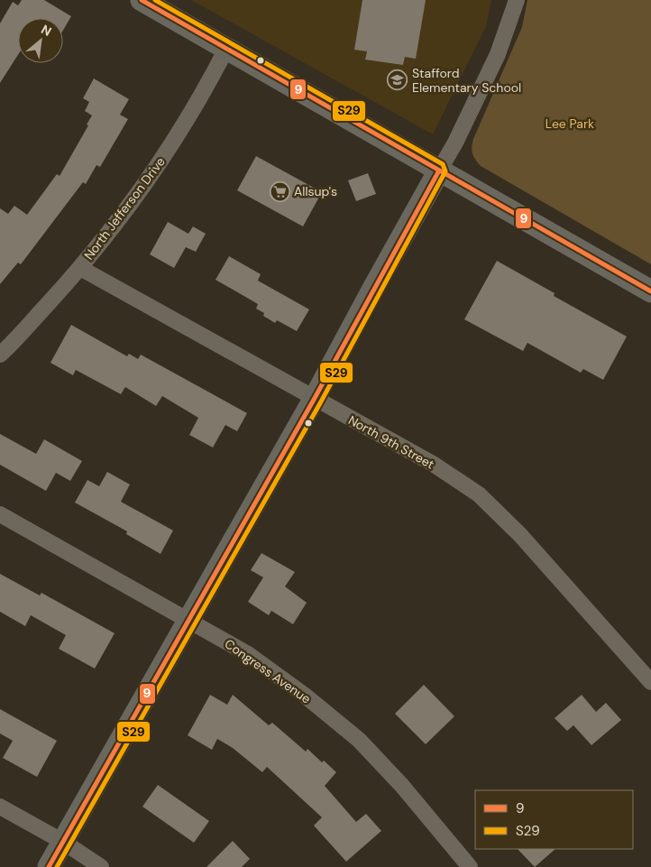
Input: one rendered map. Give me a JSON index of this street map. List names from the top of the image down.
{
  "streets": {
    "street": ["North Jefferson Drive", "North 9th Street", "Congress Avenue"]
  },
  "crossings": [
    ["North Jefferson Drive", "North 9th Street"]
  ],
  "parks": ["Lee Park"],
  "places": {
    "school or university": ["Stafford Elementary School"],
    "supermarket": ["Allsup's"]
  },
  "lines": ["transit line 9", "transit line S29"],
  "legend": ["9", "S29"],
  "north": "top right"
}
